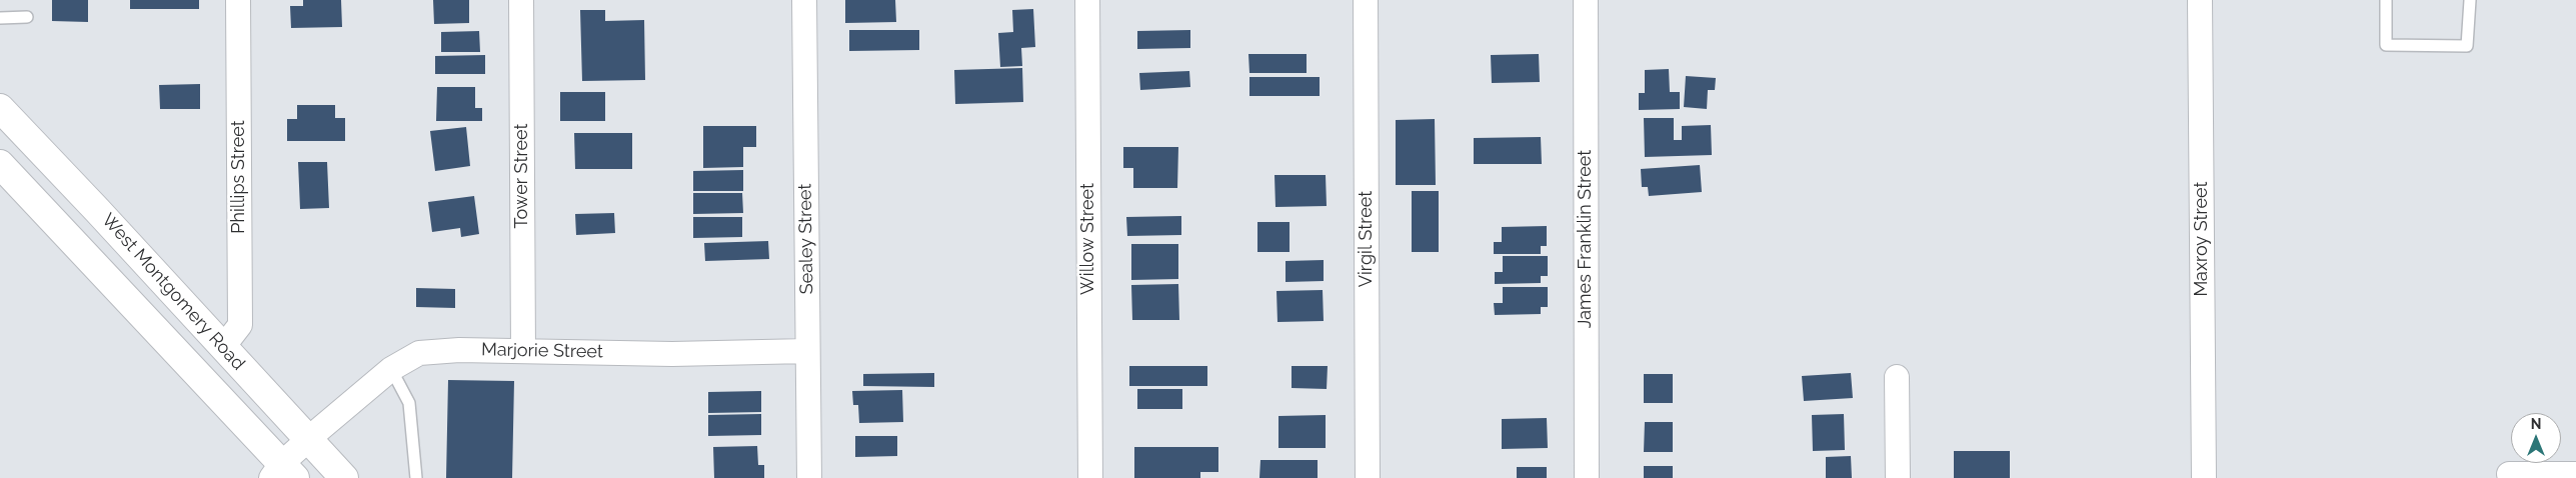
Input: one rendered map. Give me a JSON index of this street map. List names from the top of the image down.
{
  "streets": {
    "main road": ["West Montgomery Road"],
    "street": [
      "Tower Street",
      "Phillips Street",
      "Sealey Street",
      "Willow Street",
      "Virgil Street",
      "James Franklin Street",
      "Maxroy Street",
      "Marjorie Street"
    ]
  },
  "crossings": [
    ["Tower Street", "Marjorie Street"],
    ["Phillips Street", "West Montgomery Road"],
    ["Sealey Street", "Marjorie Street"],
    ["West Montgomery Road", "Marjorie Street"]
  ],
  "north": "top"
}
